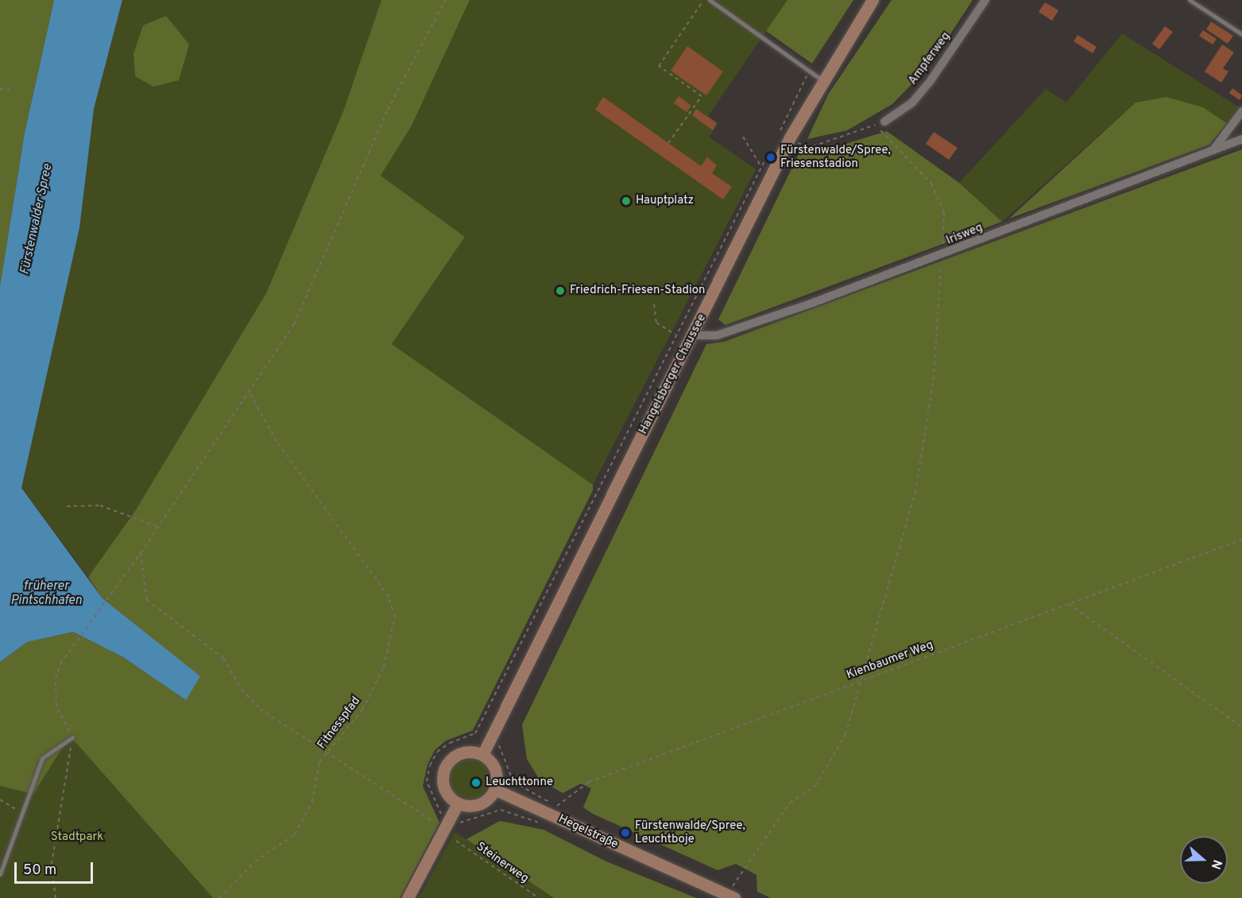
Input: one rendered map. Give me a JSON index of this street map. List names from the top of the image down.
{
  "streets": {
    "main road": ["Hangelsberger Chaussee", "Hegelstraße"],
    "street": ["Ampferweg", "Irisweg"],
    "path": ["Kienbaumer Weg", "Fitnesspfad", "Steinerweg"]
  },
  "crossings": [
    ["Irisweg", "Hangelsberger Chaussee"],
    ["Hangelsberger Chaussee", "Hegelstraße"],
    ["Kienbaumer Weg", "Hegelstraße"]
  ],
  "water": ["Fürstenwalder Spree", "früherer Pintschhafen"],
  "parks": ["Stadtpark"],
  "places": [
    "Fürstenwalde/Spree, Friesenstadion",
    "Hauptplatz",
    "Friedrich-Friesen-Stadion",
    "Leuchttonne",
    "Fürstenwalde/Spree, Leuchtboje"
  ],
  "scale_bar": "50 m",
  "north": "right"
}
